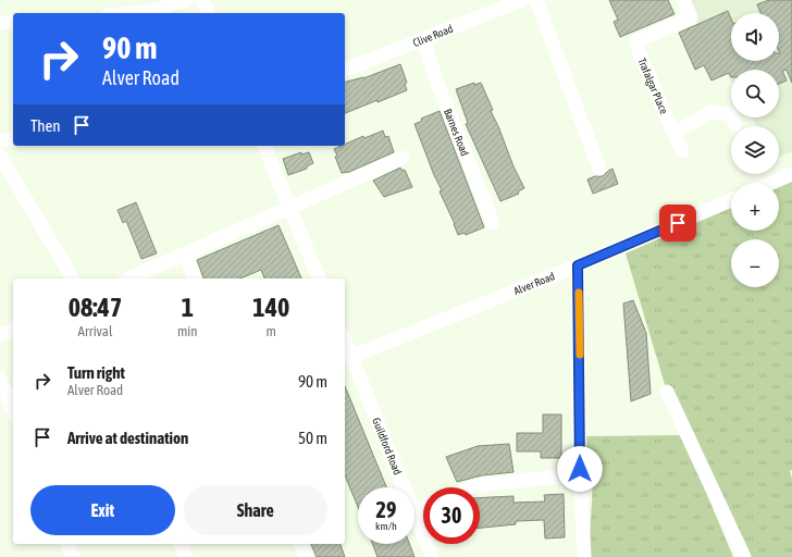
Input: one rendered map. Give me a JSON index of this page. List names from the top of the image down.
{
  "streets": {
    "street": [
      "Clive Road",
      "Trafalgar Place",
      "Barnes Road",
      "Alver Road",
      "Guildford Road"
    ]
  },
  "crossings": [
    ["Clive Road", "Barnes Road"],
    ["Alver Road", "Guildford Road"]
  ],
  "page": {
    "map_buttons": ["+", "−"],
    "turn": ["90 m", "Alver Road"],
    "then": "Then",
    "eta": [
      "08:47",
      "Arrival",
      "1",
      "min",
      "140",
      "m"
    ],
    "list": [
      {
        "name": "Turn right",
        "note": "Alver Road",
        "value": "90 m"
      },
      {
        "name": "Arrive at destination",
        "value": "50 m"
      }
    ],
    "buttons": ["Exit", "Share"],
    "speed": "29 km/h",
    "limit": "30"
  }
}
